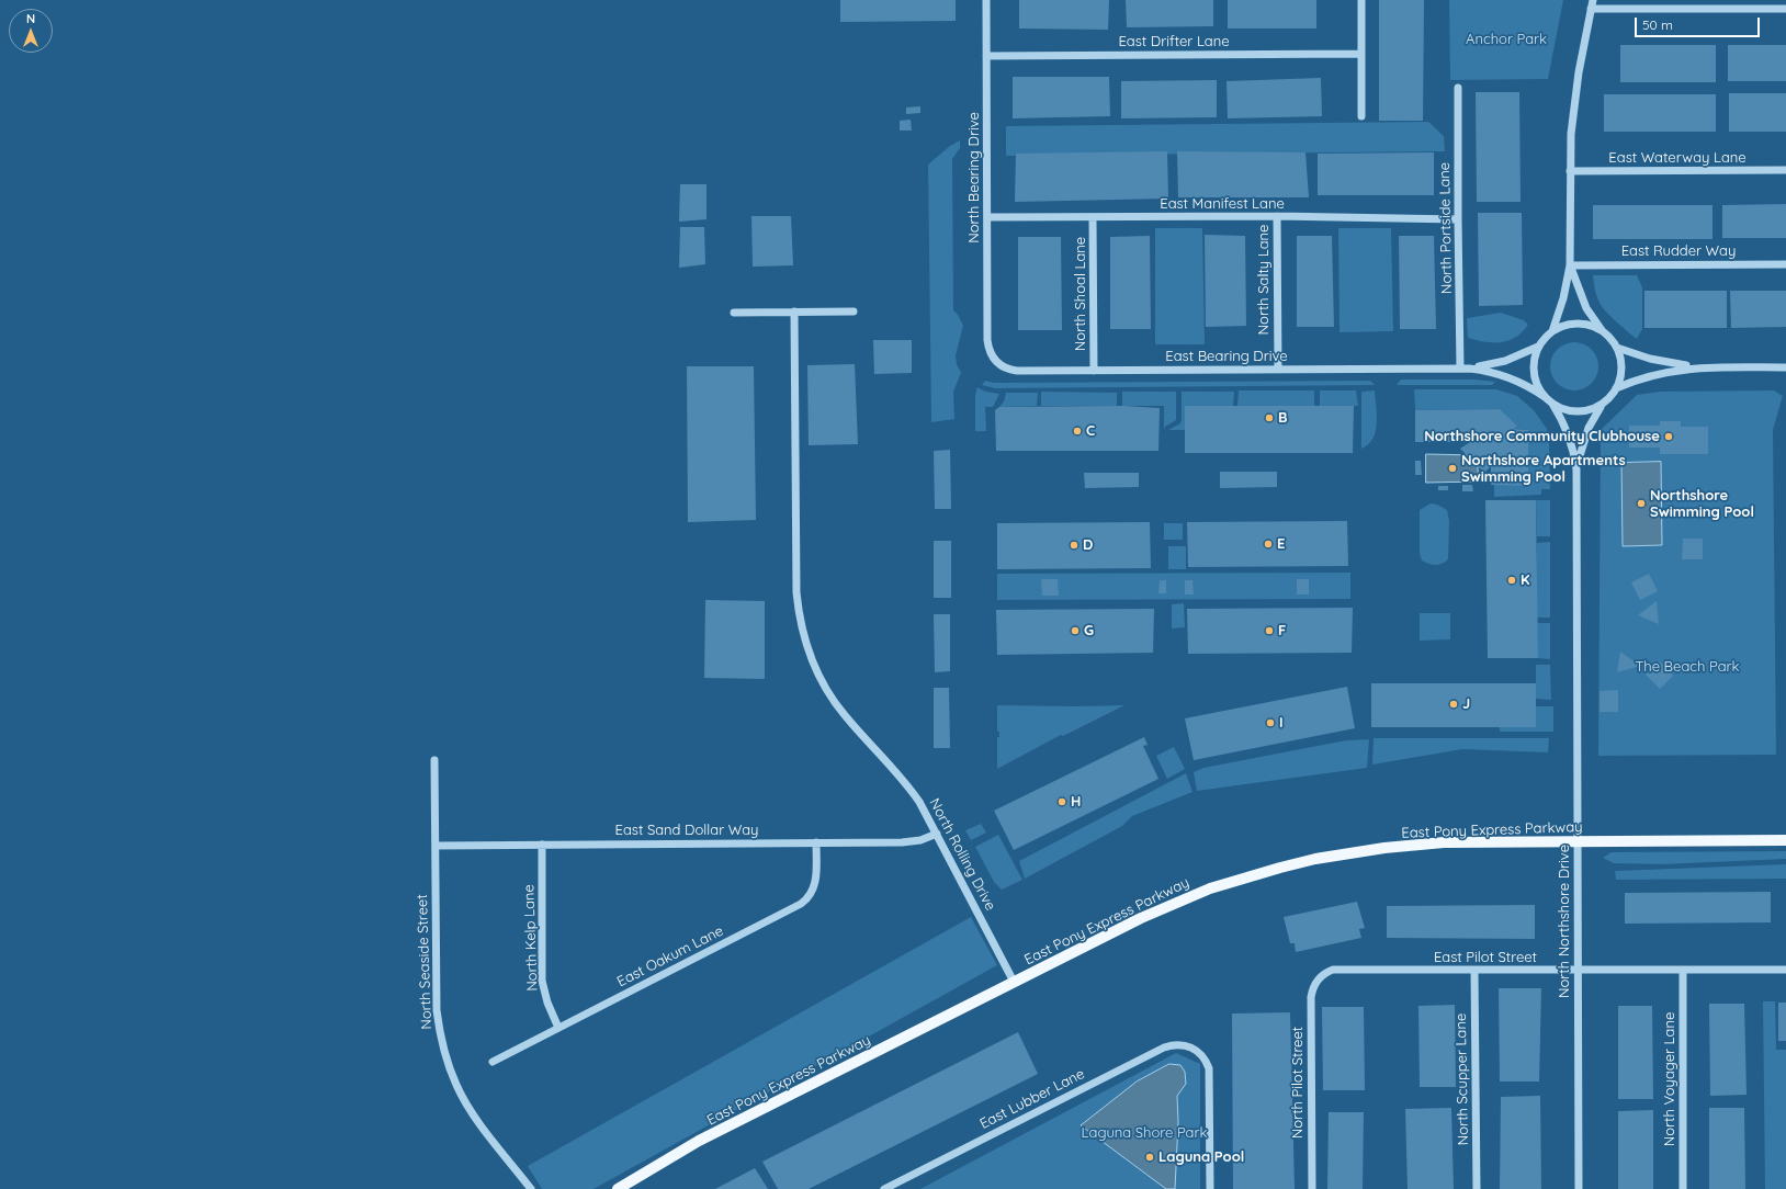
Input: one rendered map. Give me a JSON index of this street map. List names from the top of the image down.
{
  "streets": {
    "main road": ["East Pony Express Parkway"],
    "street": [
      "East Drifter Lane",
      "East Waterway Lane",
      "North Bearing Drive",
      "East Manifest Lane",
      "North Portside Lane",
      "East Rudder Way",
      "North Salty Lane",
      "North Shoal Lane",
      "East Bearing Drive",
      "East Sand Dollar Way",
      "North Rolling Drive",
      "North Northshore Drive",
      "North Kelp Lane",
      "East Oakum Lane",
      "East Pilot Street",
      "North Seaside Street",
      "North Scupper Lane",
      "North Voyager Lane",
      "North Pilot Street",
      "East Lubber Lane"
    ]
  },
  "crossings": [
    ["East Drifter Lane", "North Bearing Drive"],
    ["North Bearing Drive", "East Manifest Lane"],
    ["North Bearing Drive", "East Bearing Drive"],
    ["East Manifest Lane", "North Portside Lane"],
    ["East Manifest Lane", "North Salty Lane"],
    ["East Manifest Lane", "North Shoal Lane"],
    ["North Portside Lane", "East Bearing Drive"],
    ["North Salty Lane", "East Bearing Drive"],
    ["North Shoal Lane", "East Bearing Drive"],
    ["East Sand Dollar Way", "North Rolling Drive"],
    ["East Sand Dollar Way", "North Kelp Lane"],
    ["East Sand Dollar Way", "East Oakum Lane"],
    ["East Sand Dollar Way", "North Seaside Street"],
    ["East Pony Express Parkway", "North Rolling Drive"],
    ["East Pony Express Parkway", "North Northshore Drive"],
    ["North Northshore Drive", "East Pilot Street"],
    ["North Kelp Lane", "East Oakum Lane"],
    ["East Pilot Street", "North Scupper Lane"],
    ["East Pilot Street", "North Voyager Lane"],
    ["East Pilot Street", "North Pilot Street"]
  ],
  "parks": ["Anchor Park", "The Beach Park", "Laguna Shore Park"],
  "places": [
    "B",
    "C",
    "Northshore Community Clubhouse",
    "Northshore Apartments Swimming Pool",
    "Northshore Swimming Pool",
    "E",
    "D",
    "K",
    "G",
    "F",
    "J",
    "I",
    "H",
    "Laguna Pool"
  ],
  "scale_bar": "50 m",
  "north": "top"
}
